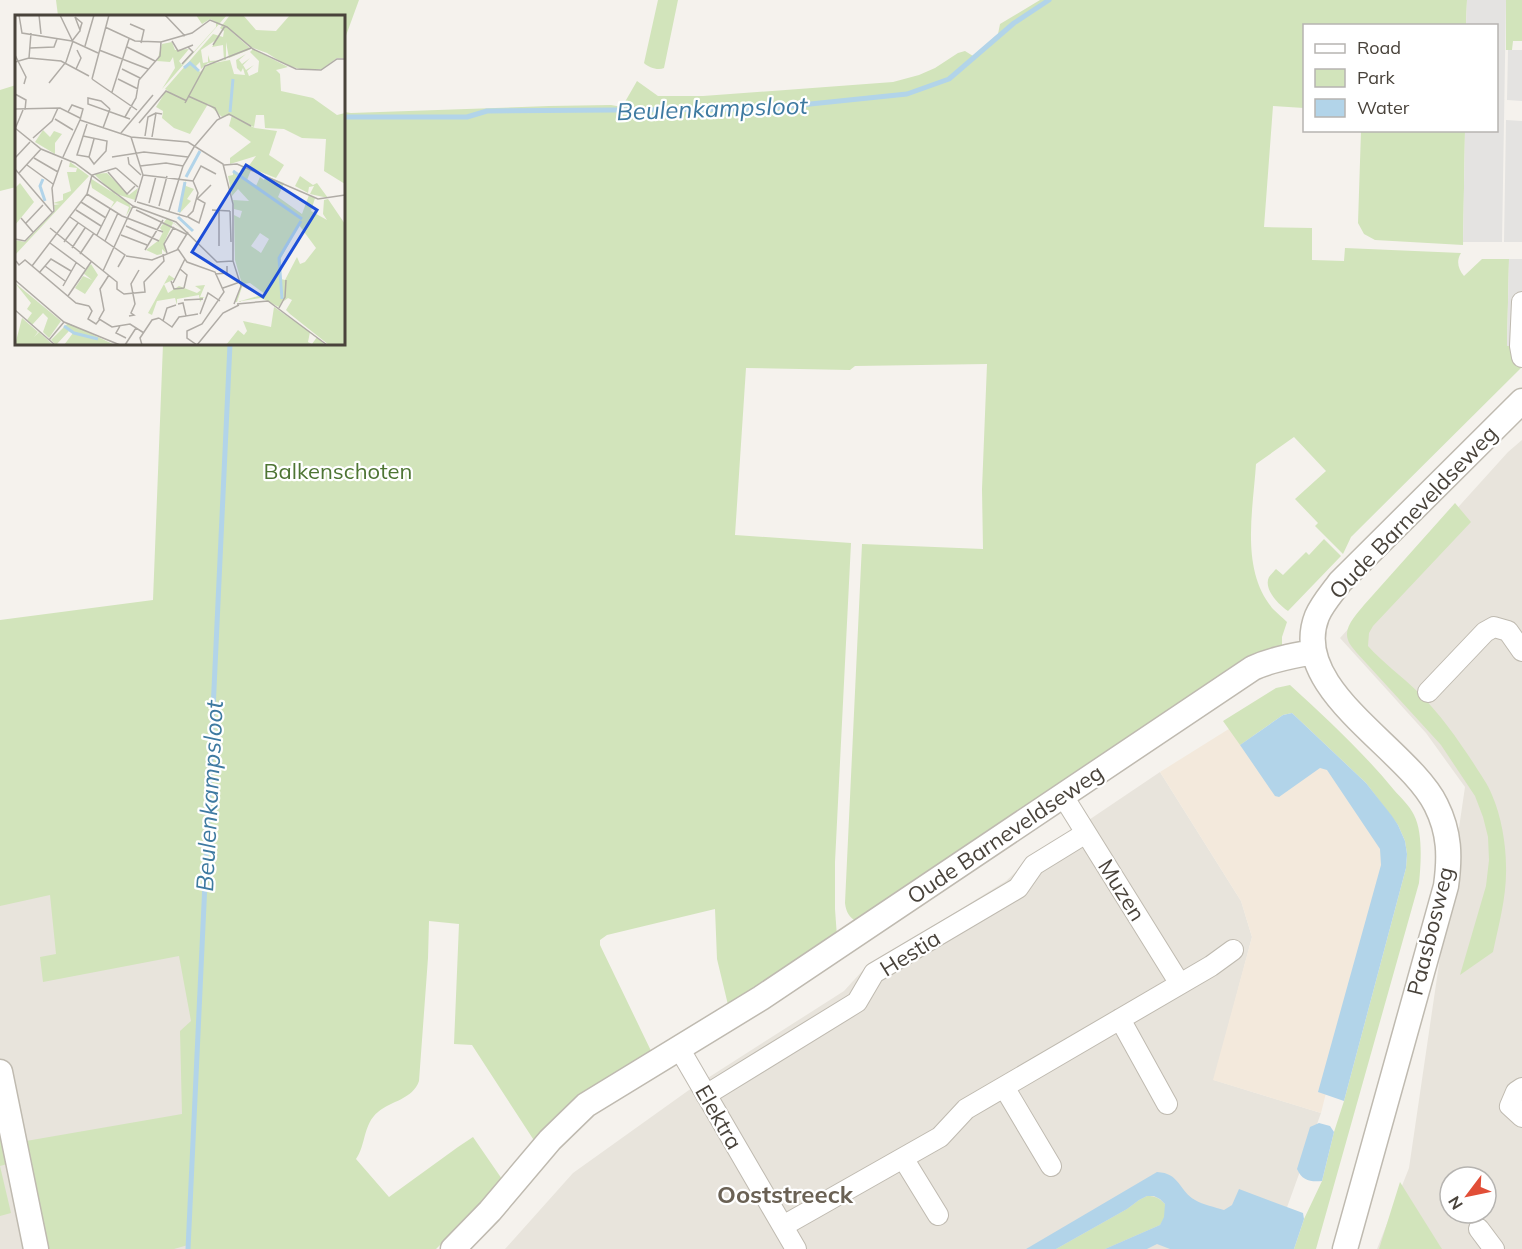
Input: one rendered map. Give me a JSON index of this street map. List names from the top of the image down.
{
  "streets": {
    "street": [
      "Oude Barneveldseweg",
      "Muzen",
      "Paasbosweg",
      "Hestia",
      "Elektra"
    ]
  },
  "crossings": [
    ["Oude Barneveldseweg", "Muzen"],
    ["Oude Barneveldseweg", "Paasbosweg"],
    ["Oude Barneveldseweg", "Elektra"],
    ["Muzen", "Hestia"],
    ["Hestia", "Elektra"]
  ],
  "districts": ["Ooststreeck"],
  "water": ["Beulenkampsloot"],
  "parks": ["Balkenschoten"],
  "legend": ["Road", "Park", "Water"],
  "north": "bottom left"
}
